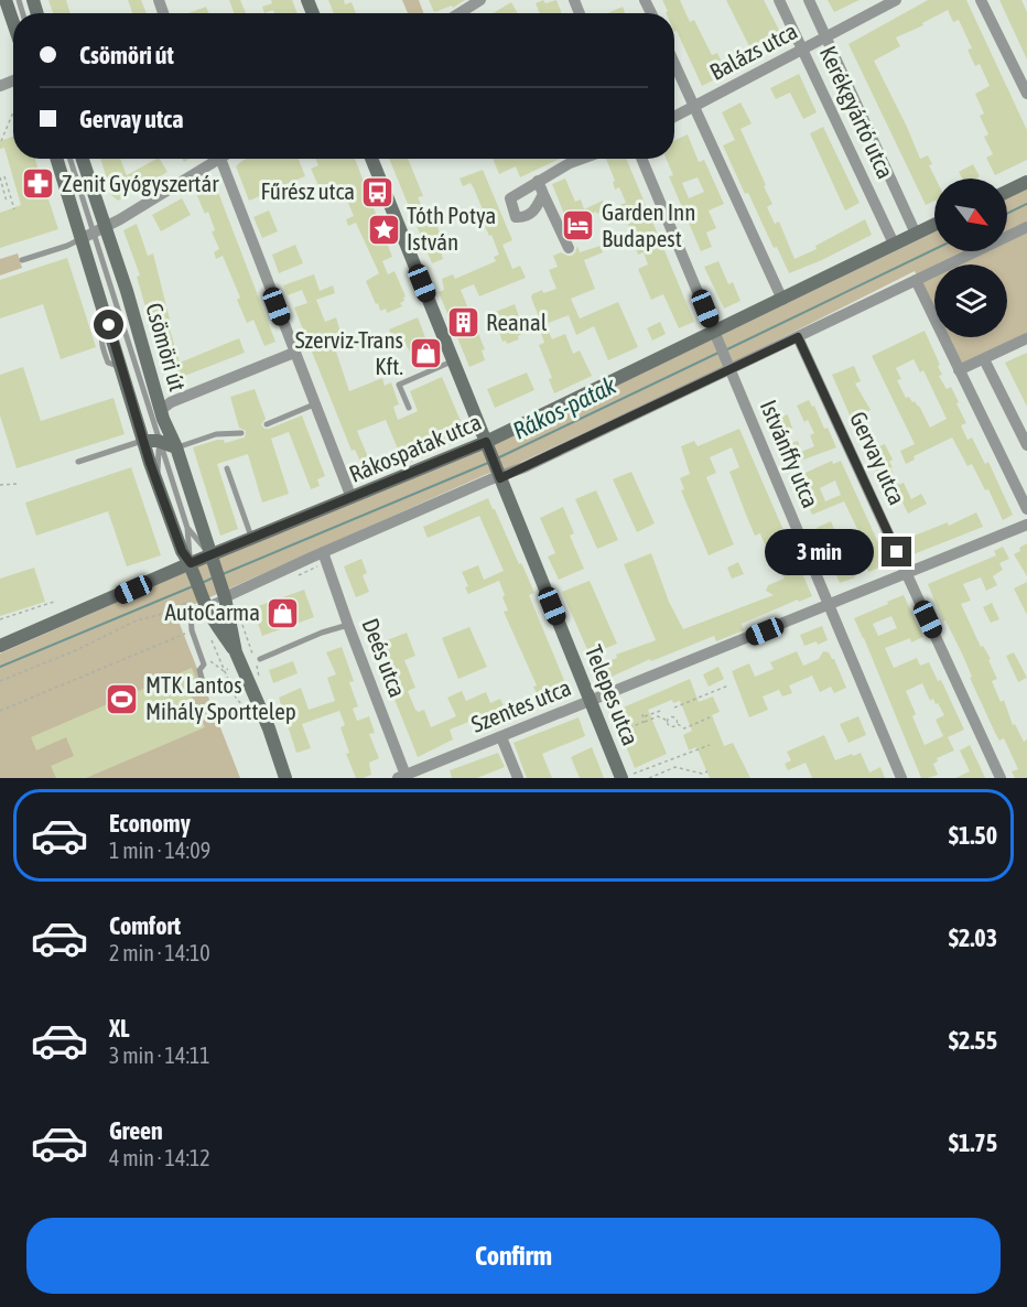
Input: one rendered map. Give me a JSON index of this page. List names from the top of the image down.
{
  "streets": {
    "street": [
      "Balázs utca",
      "Kerékgyártó utca",
      "Csömöri út",
      "Rákospatak utca",
      "Istvánffy utca",
      "Gervay utca",
      "Deés utca",
      "Telepes utca",
      "Szentes utca"
    ]
  },
  "crossings": [
    ["Balázs utca", "Kerékgyártó utca"],
    ["Kerékgyártó utca", "Rákospatak utca"],
    ["Csömöri út", "Rákospatak utca"],
    ["Rákospatak utca", "Istvánffy utca"],
    ["Rákospatak utca", "Telepes utca"],
    ["Istvánffy utca", "Szentes utca"],
    ["Gervay utca", "Szentes utca"],
    ["Deés utca", "Szentes utca"],
    ["Telepes utca", "Szentes utca"]
  ],
  "water": ["Rákos-patak"],
  "places": {
    "pharmacy": ["Zenit Gyógyszertár"],
    "bus stop": ["Fűrész utca"],
    "hotel": ["Garden Inn Budapest"],
    "place": ["Tóth Potya István"],
    "building": ["Reanal"],
    "shop": ["Szerviz-Trans Kft.", "AutoCarma"],
    "sports": ["MTK Lantos Mihály Sporttelep"]
  },
  "north": "bottom right",
  "page": {
    "banner": ["Csömöri út", "Gervay utca"],
    "bubble": "3 min",
    "list": [
      {
        "name": "Economy",
        "note": "1 min · 14:09",
        "value": "$1.50"
      },
      {
        "name": "Comfort",
        "note": "2 min · 14:10",
        "value": "$2.03"
      },
      {
        "name": "XL",
        "note": "3 min · 14:11",
        "value": "$2.55"
      },
      {
        "name": "Green",
        "note": "4 min · 14:12",
        "value": "$1.75"
      }
    ],
    "buttons": "Confirm"
  }
}
